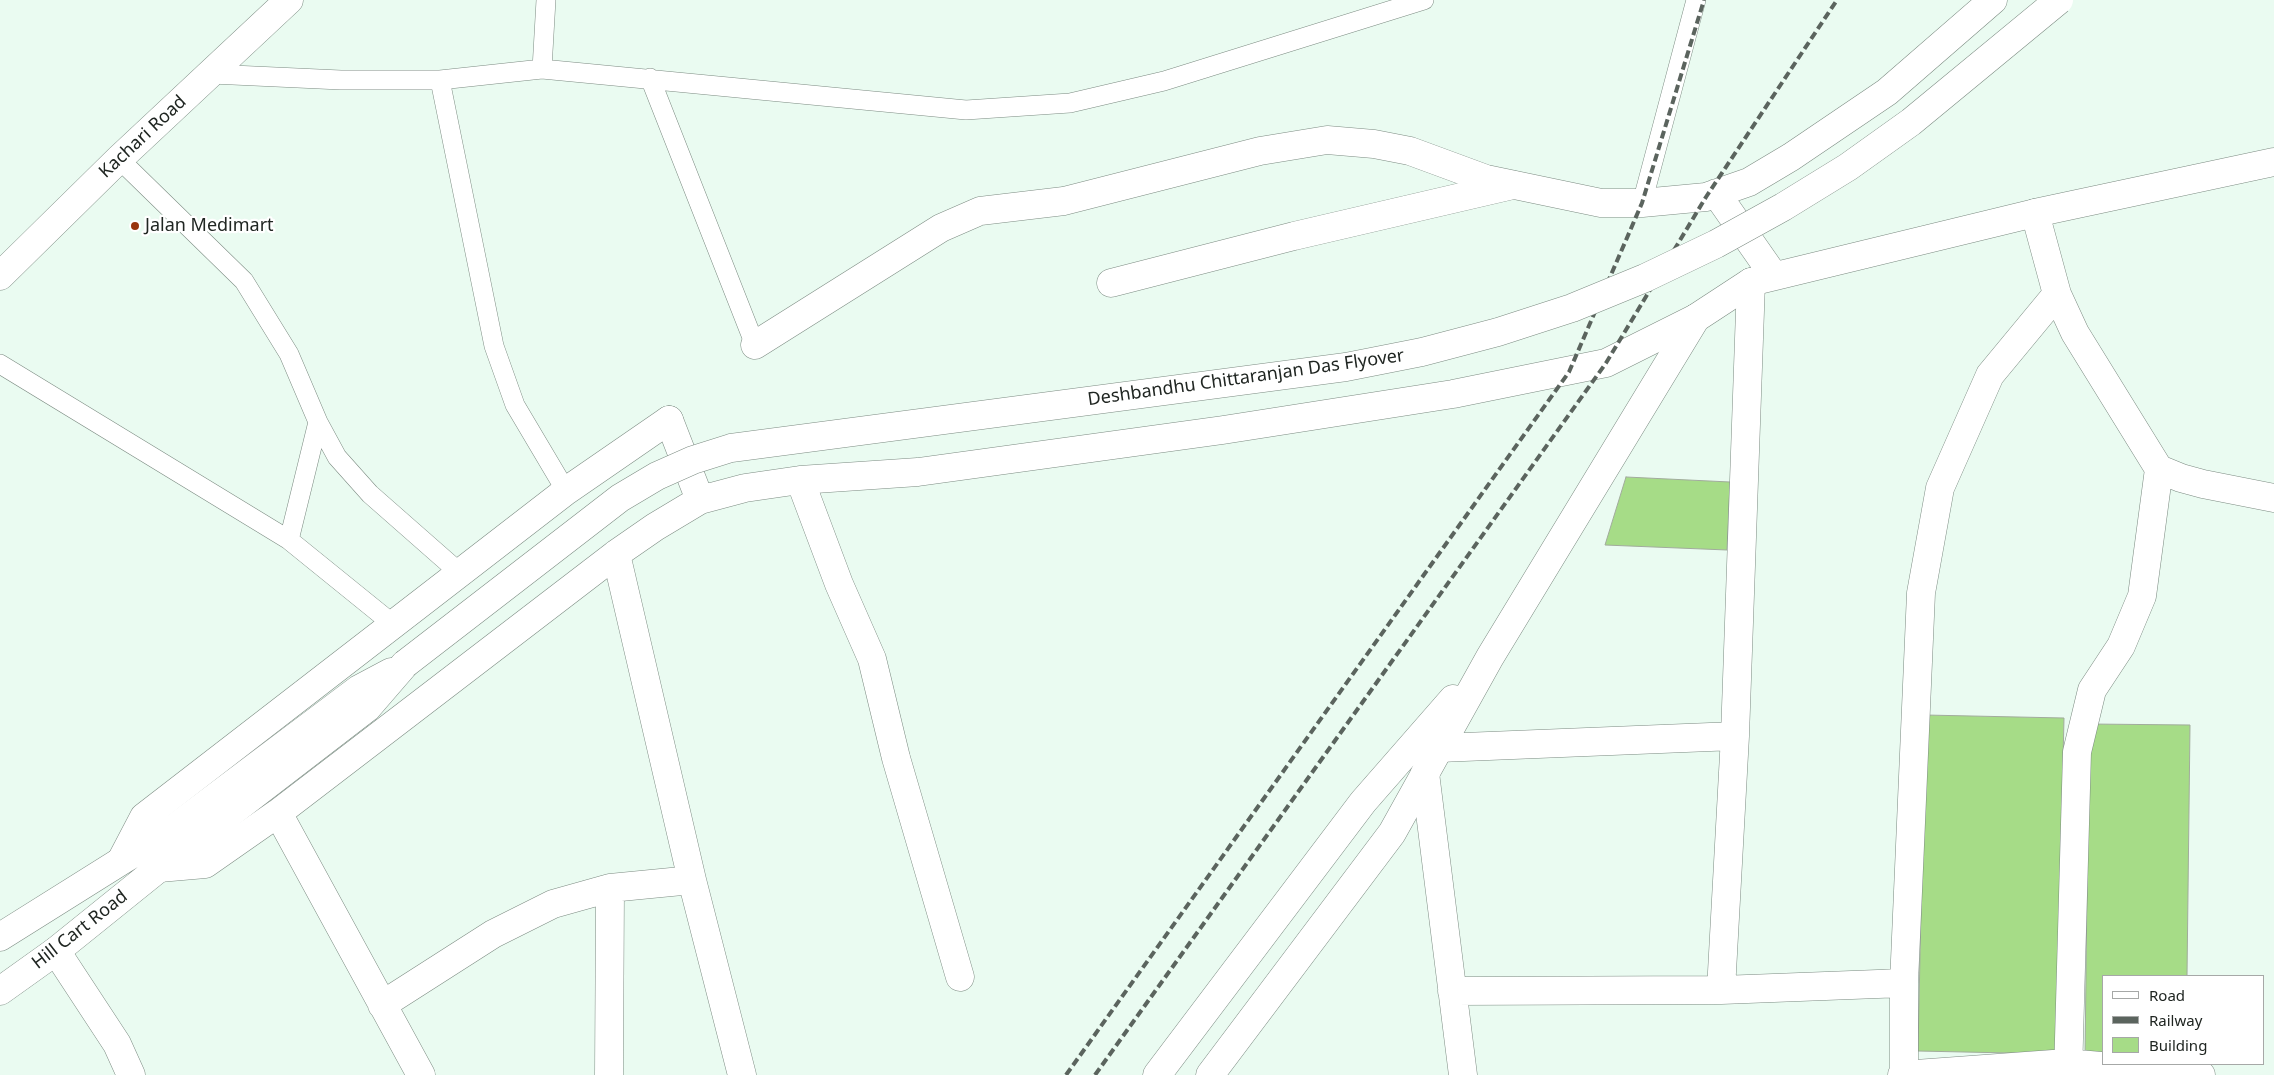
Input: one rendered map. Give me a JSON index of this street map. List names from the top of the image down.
{
  "streets": {
    "street": ["Kachari Road", "Deshbandhu Chittaranjan Das Flyover", "Hill Cart Road"]
  },
  "crossings": [
    ["Deshbandhu Chittaranjan Das Flyover", "Hill Cart Road"]
  ],
  "places": ["Jalan Medimart"],
  "legend": ["Road", "Railway", "Building"]
}
